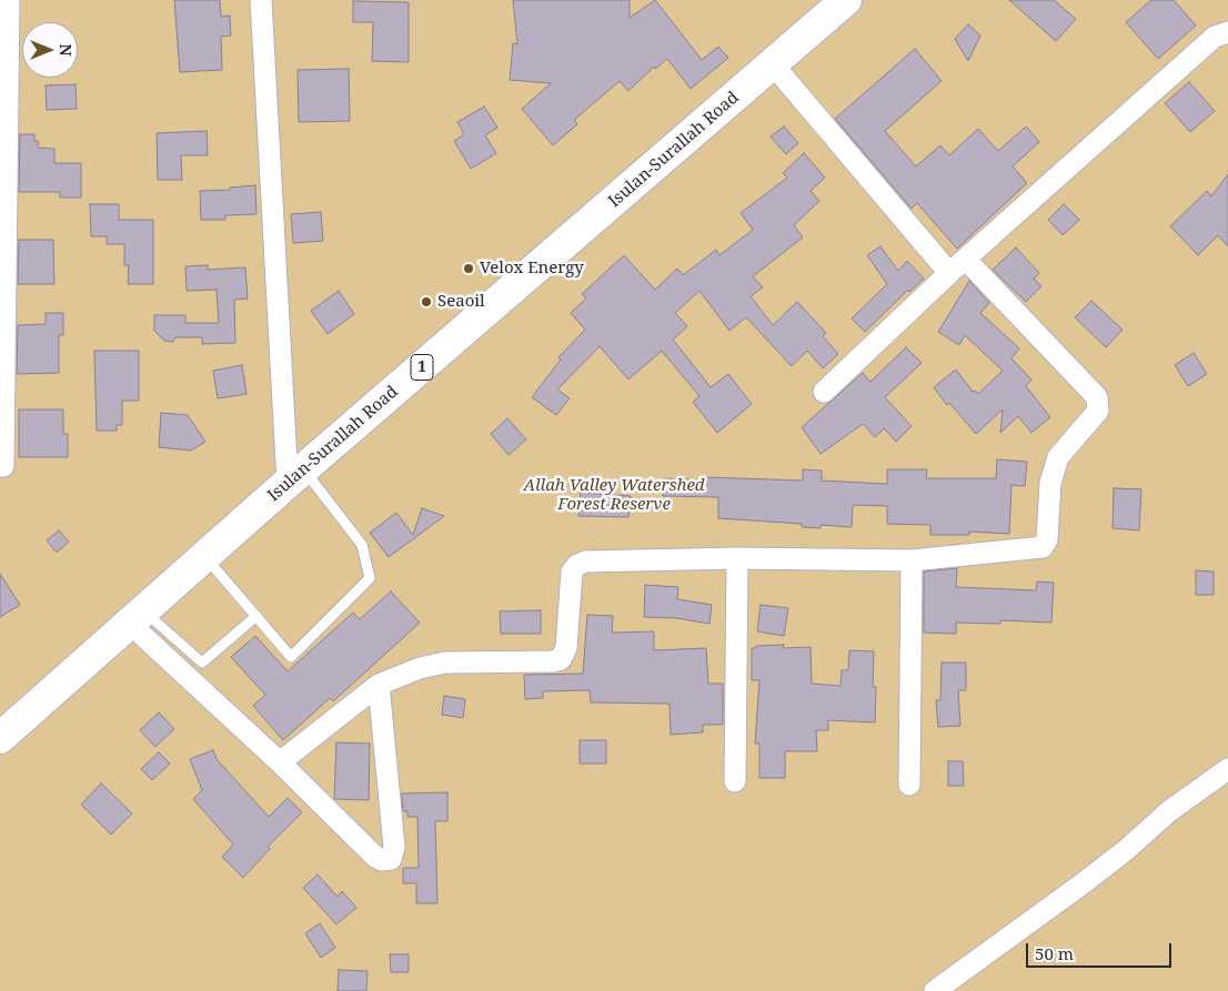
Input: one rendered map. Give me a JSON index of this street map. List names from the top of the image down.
{
  "streets": {
    "highway": ["Isulan-Surallah Road", "1"]
  },
  "parks": ["Allah Valley Watershed Forest Reserve"],
  "places": ["Velox Energy", "Seaoil"],
  "scale_bar": "50 m",
  "north": "right"
}
